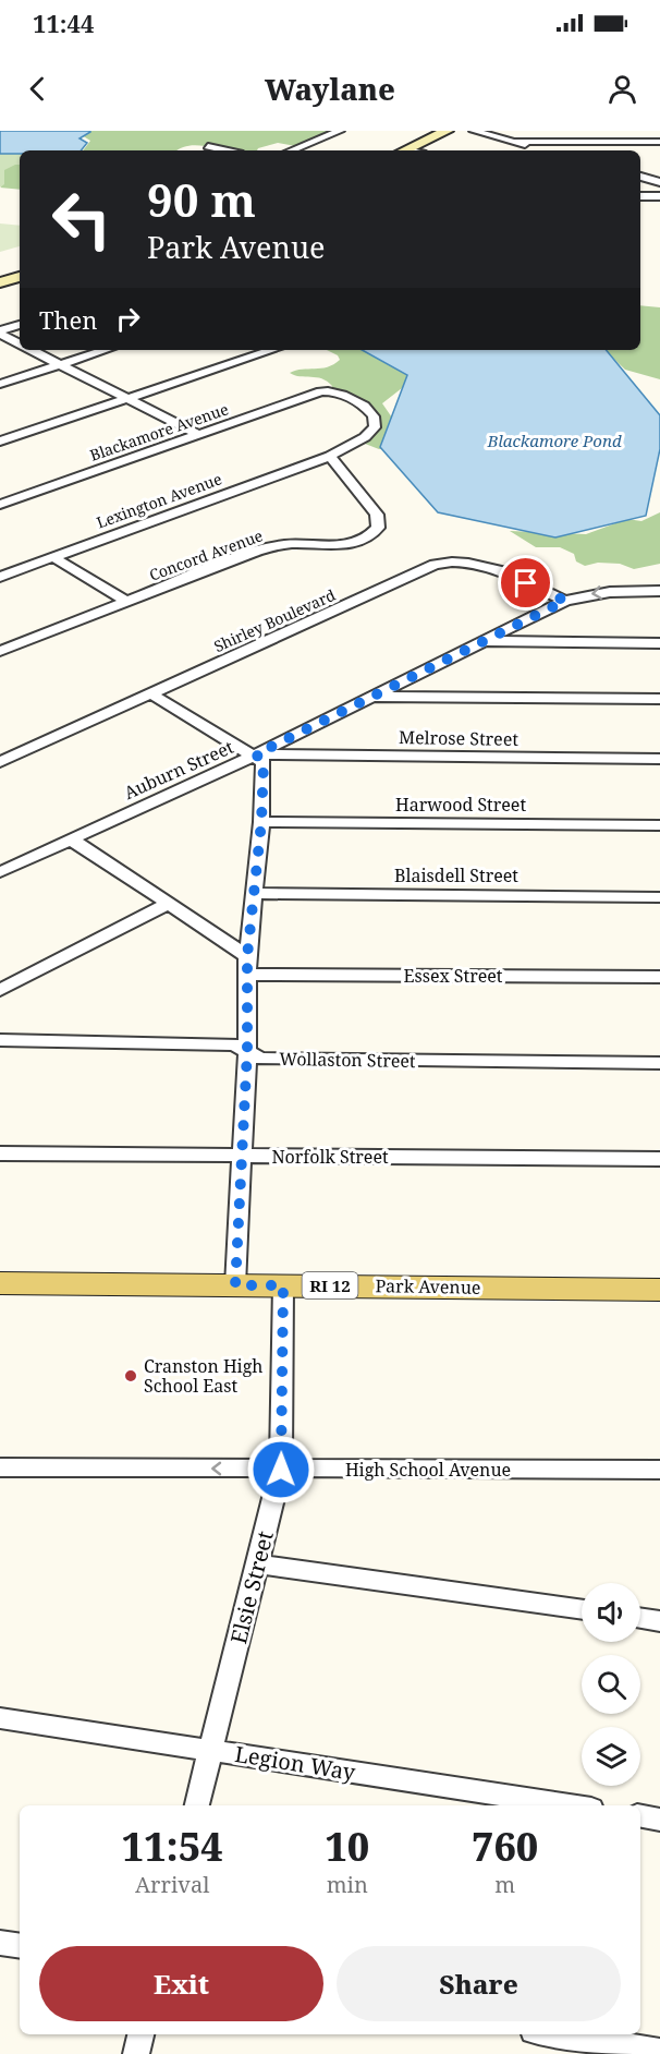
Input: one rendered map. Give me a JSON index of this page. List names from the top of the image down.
{
  "streets": {
    "main road": ["RI 12", "Park Avenue"],
    "street": [
      "Blackamore Avenue",
      "Lexington Avenue",
      "Concord Avenue",
      "Shirley Boulevard",
      "Melrose Street",
      "Auburn Street",
      "Harwood Street",
      "Blaisdell Street",
      "Essex Street",
      "Wollaston Street",
      "Norfolk Street",
      "High School Avenue",
      "Elsie Street",
      "Legion Way"
    ]
  },
  "crossings": [
    ["Blackamore Avenue", "Lexington Avenue"],
    ["Lexington Avenue", "Concord Avenue"],
    ["Shirley Boulevard", "Auburn Street"],
    ["Melrose Street", "Auburn Street"],
    ["Park Avenue", "Elsie Street"],
    ["High School Avenue", "Elsie Street"],
    ["Elsie Street", "Legion Way"]
  ],
  "one_way": ["High School Avenue"],
  "water": ["Blackamore Pond"],
  "places": ["Cranston High School East"],
  "page": {
    "status": "11:44",
    "header": "Waylane",
    "turn": ["90 m", "Park Avenue"],
    "then": "Then",
    "eta": [
      "11:54",
      "Arrival",
      "10",
      "min",
      "760",
      "m"
    ],
    "buttons": ["Exit", "Share"]
  }
}
